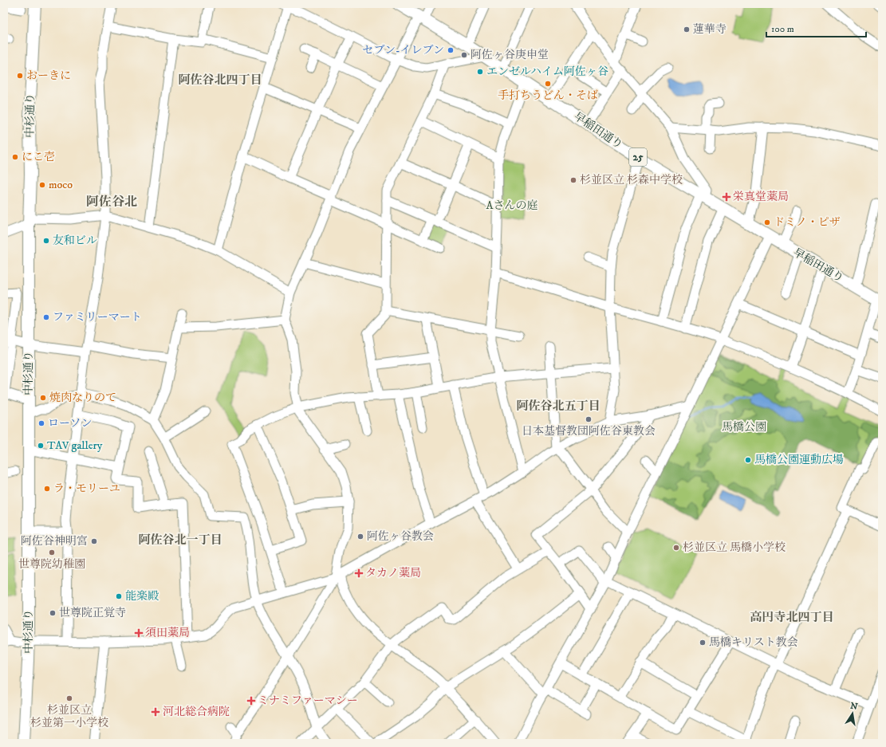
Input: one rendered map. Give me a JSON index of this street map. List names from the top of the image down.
{
  "streets": {
    "main road": ["中杉通り", "早稲田通り", "25"]
  },
  "districts": [
    "阿佐谷北四丁目",
    "阿佐谷北",
    "阿佐谷北五丁目",
    "阿佐谷北一丁目",
    "高円寺北四丁目"
  ],
  "parks": ["Aさんの庭", "馬橋公園"],
  "places": {
    "other": [
      "蓮華寺",
      "セブン-イレブン",
      "阿佐ヶ谷庚申堂",
      "エンゼルハイム阿佐ヶ谷",
      "おーきに",
      "手打ちうどん・そば",
      "にこ壱",
      "杉並区立 杉森中学校",
      "moco",
      "ドミノ・ピザ",
      "友和ビル",
      "ファミリーマート",
      "焼肉なりのて",
      "日本基督教団阿佐谷東教会",
      "ローソン",
      "TAV gallery",
      "馬橋公園運動広場",
      "ラ・モリーユ",
      "阿佐ヶ谷教会",
      "阿佐谷神明宮",
      "杉並区立 馬橋小学校",
      "世尊院幼稚園",
      "能楽殿",
      "世尊院正覚寺",
      "馬橋キリスト教会",
      "杉並区立 杉並第一小学校"
    ],
    "health": [
      "栄真堂薬局",
      "タカノ薬局",
      "須田薬局",
      "ミナミファーマシー",
      "河北総合病院"
    ]
  },
  "scale_bar": "100 m",
  "north": "top"
}
